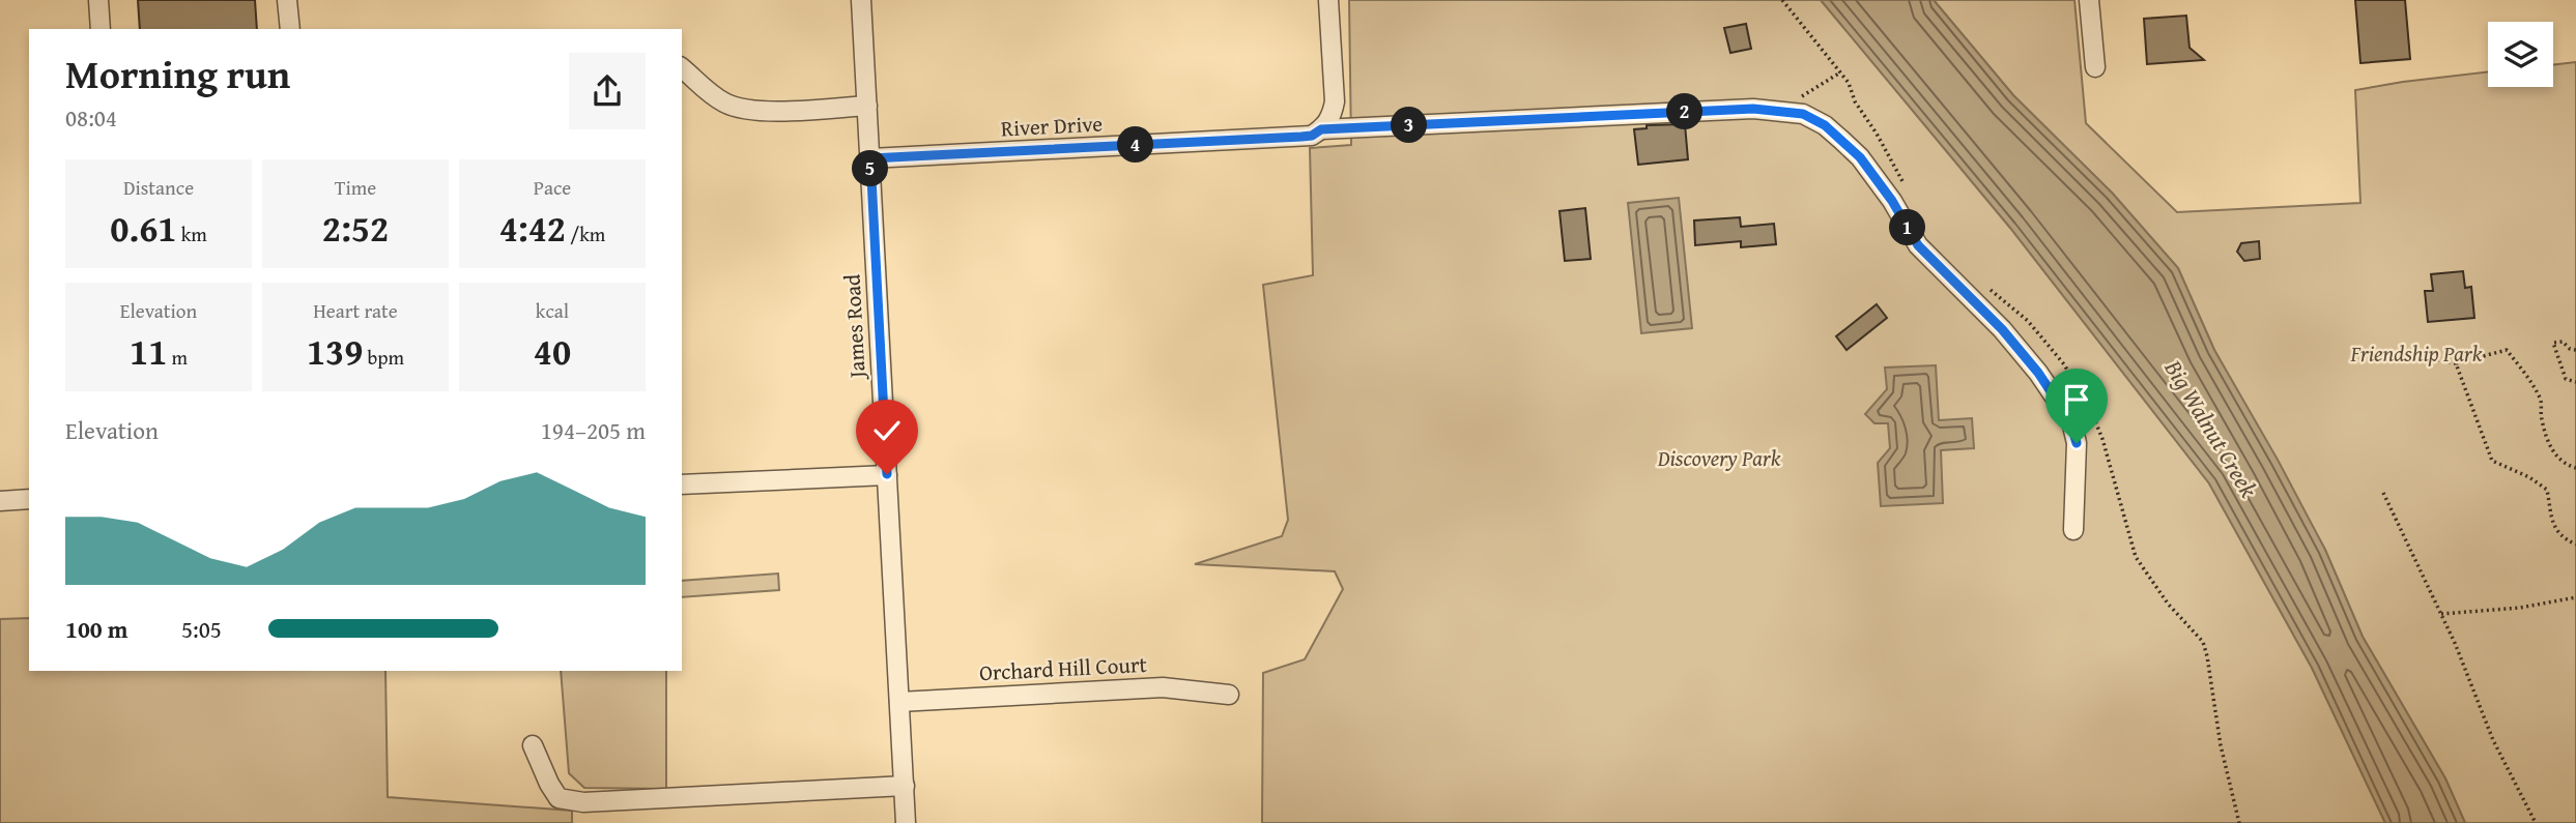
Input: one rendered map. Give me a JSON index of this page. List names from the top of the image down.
{
  "streets": {
    "street": ["River Drive", "James Road", "Orchard Hill Court"]
  },
  "crossings": [
    ["River Drive", "James Road"],
    ["James Road", "Orchard Hill Court"]
  ],
  "water": ["Big Walnut Creek"],
  "parks": ["Friendship Park", "Discovery Park"],
  "page": {
    "heading": ["Morning run", "08:04"],
    "pins": [
      "2",
      "3",
      "4",
      "5",
      "1"
    ],
    "stats": [
      ["Distance", "0.61 km"],
      ["Time", "2:52"],
      ["Pace", "4:42 /km"],
      ["Elevation", "11 m"],
      ["Heart rate", "139 bpm"],
      ["kcal", "40"]
    ],
    "chart": ["Elevation", "194–205 m"],
    "list": [
      {
        "name": "100 m",
        "note": "5:05"
      }
    ]
  }
}
